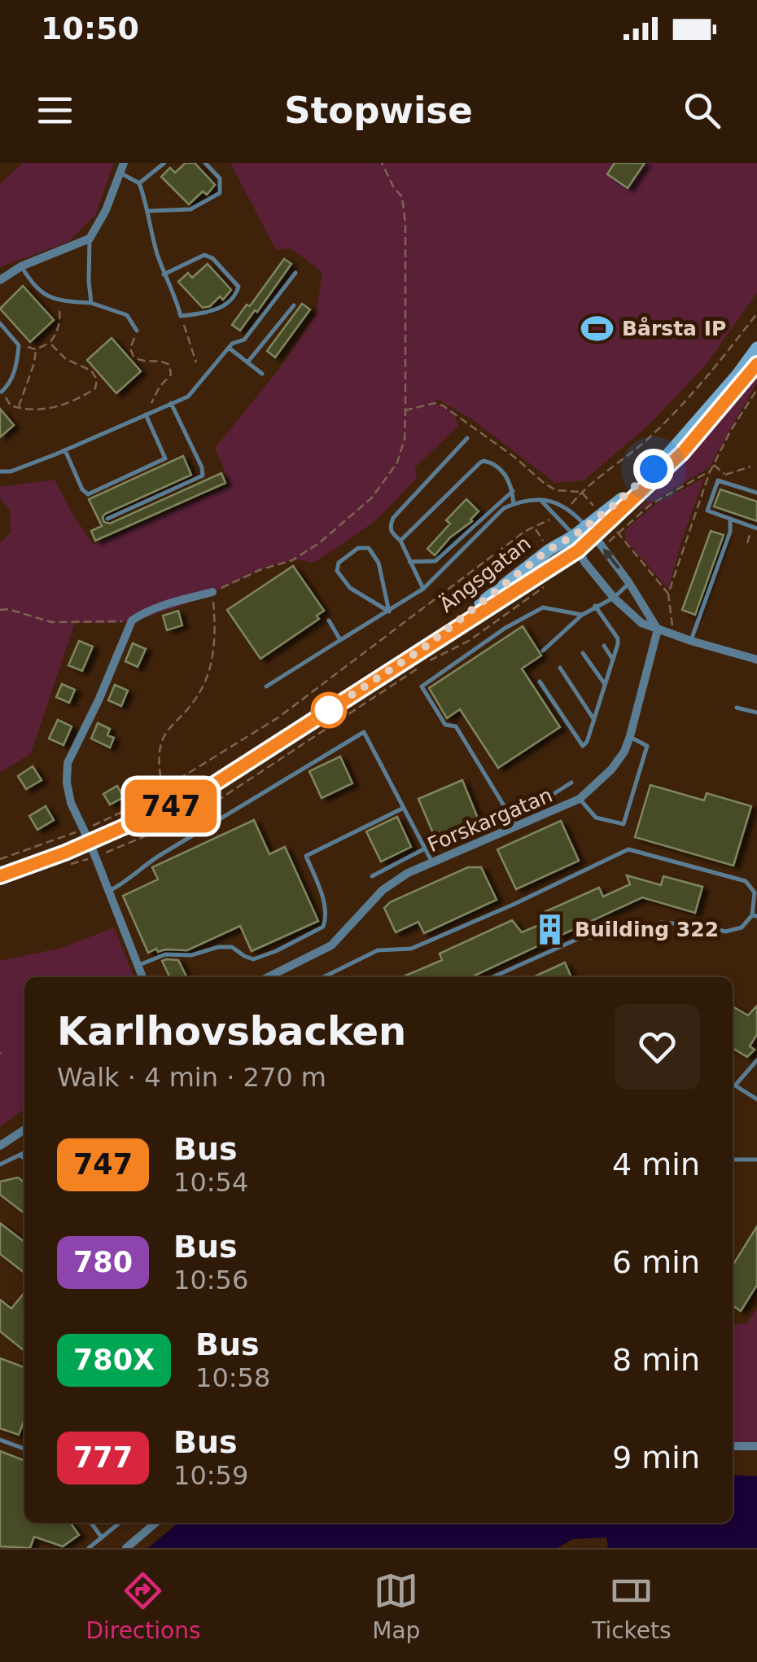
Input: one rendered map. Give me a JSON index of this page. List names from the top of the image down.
{
  "streets": {
    "main road": ["Ängsgatan"],
    "street": ["Forskargatan"]
  },
  "places": {
    "sports": ["Bårsta IP"],
    "building": ["Building 322"]
  },
  "lines": ["bus line 747"],
  "page": {
    "status": "10:50",
    "header": "Stopwise",
    "on_map": "747",
    "heading": ["Karlhovsbacken", "Walk · 4 min · 270 m"],
    "list": [
      {
        "mark": "747",
        "name": "Bus",
        "note": "10:54",
        "value": "4 min"
      },
      {
        "mark": "780",
        "name": "Bus",
        "note": "10:56",
        "value": "6 min"
      },
      {
        "mark": "780X",
        "name": "Bus",
        "note": "10:58",
        "value": "8 min"
      },
      {
        "mark": "777",
        "name": "Bus",
        "note": "10:59",
        "value": "9 min"
      }
    ],
    "tabs": ["Directions", "Map", "Tickets"]
  }
}
